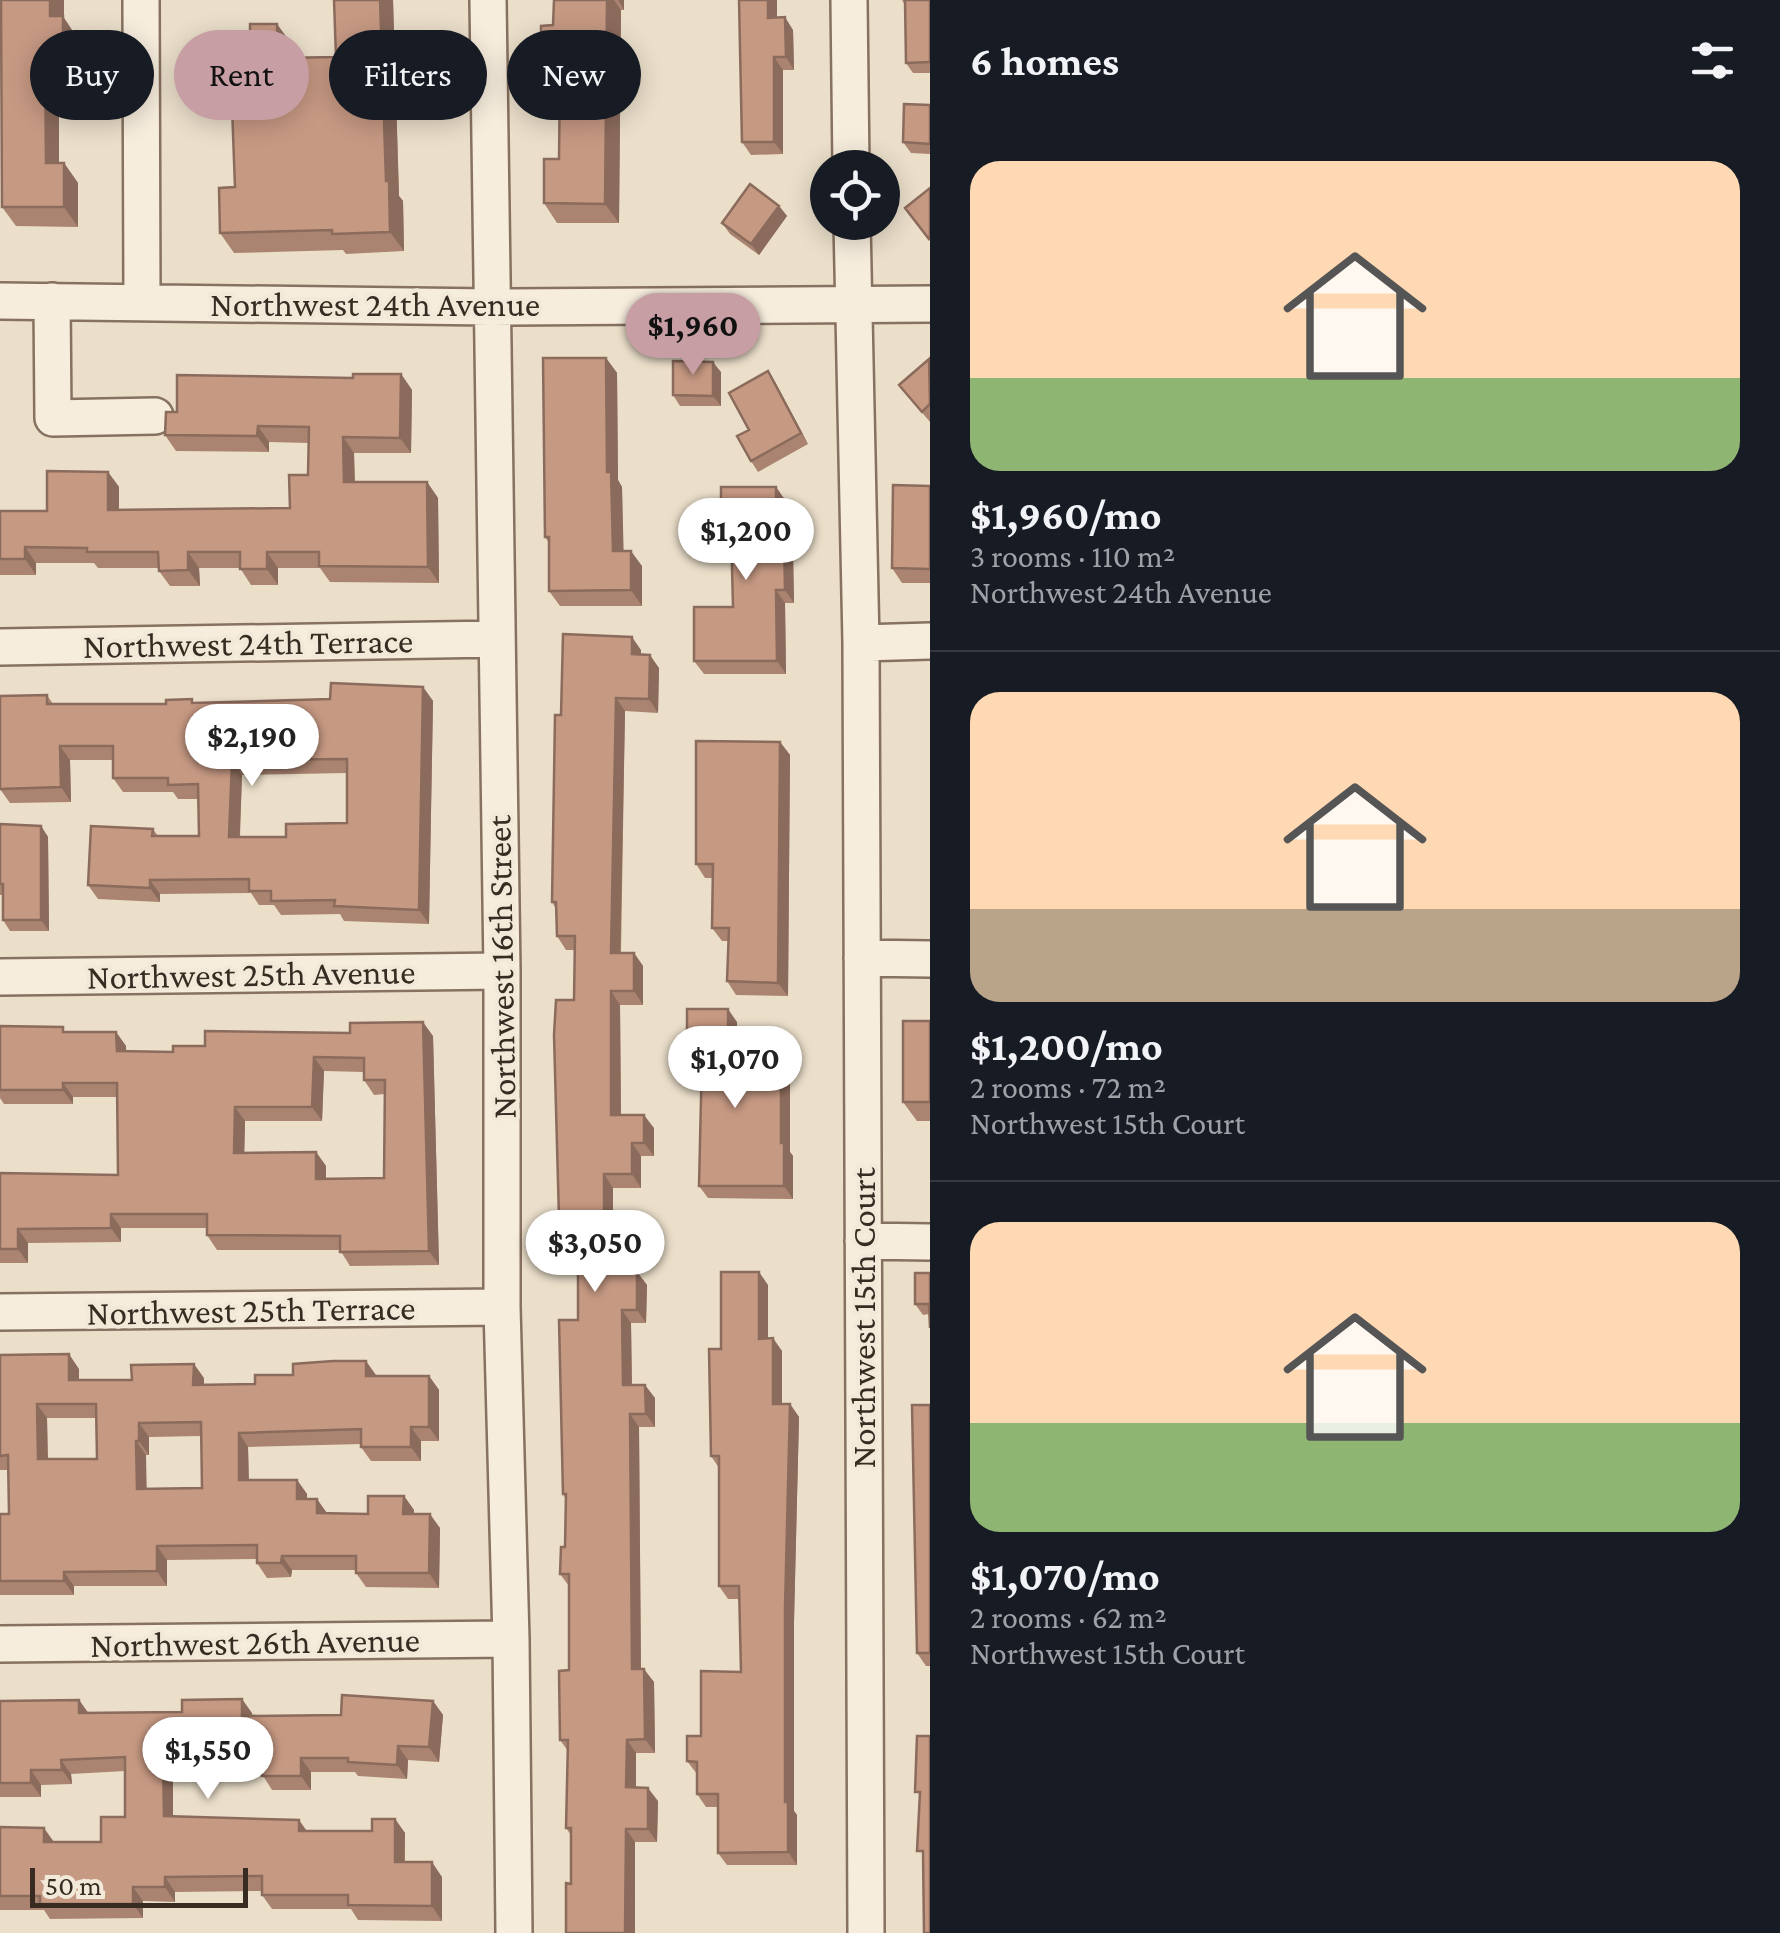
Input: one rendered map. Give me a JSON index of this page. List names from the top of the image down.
{
  "streets": {
    "street": [
      "Northwest 24th Avenue",
      "Northwest 24th Terrace",
      "Northwest 16th Street",
      "Northwest 25th Avenue",
      "Northwest 25th Terrace",
      "Northwest 15th Court",
      "Northwest 26th Avenue"
    ]
  },
  "crossings": [
    ["Northwest 24th Avenue", "Northwest 16th Street"],
    ["Northwest 24th Avenue", "Northwest 15th Court"],
    ["Northwest 24th Terrace", "Northwest 16th Street"],
    ["Northwest 16th Street", "Northwest 25th Avenue"],
    ["Northwest 16th Street", "Northwest 25th Terrace"],
    ["Northwest 16th Street", "Northwest 26th Avenue"]
  ],
  "scale_bar": "50 m",
  "page": {
    "heading": "6 homes",
    "chip": [
      "Buy",
      "Rent",
      "Filters",
      "New"
    ],
    "list": [
      {
        "name": "$1,960/mo",
        "note": "3 rooms · 110 m² · Northwest 24th Avenue"
      },
      {
        "name": "$1,200/mo",
        "note": "2 rooms · 72 m² · Northwest 15th Court"
      },
      {
        "name": "$1,070/mo",
        "note": "2 rooms · 62 m² · Northwest 15th Court"
      }
    ],
    "price": [
      "$1,960",
      "$1,200",
      "$2,190",
      "$1,070",
      "$3,050",
      "$1,550"
    ],
    "scale": "50 m"
  }
}
